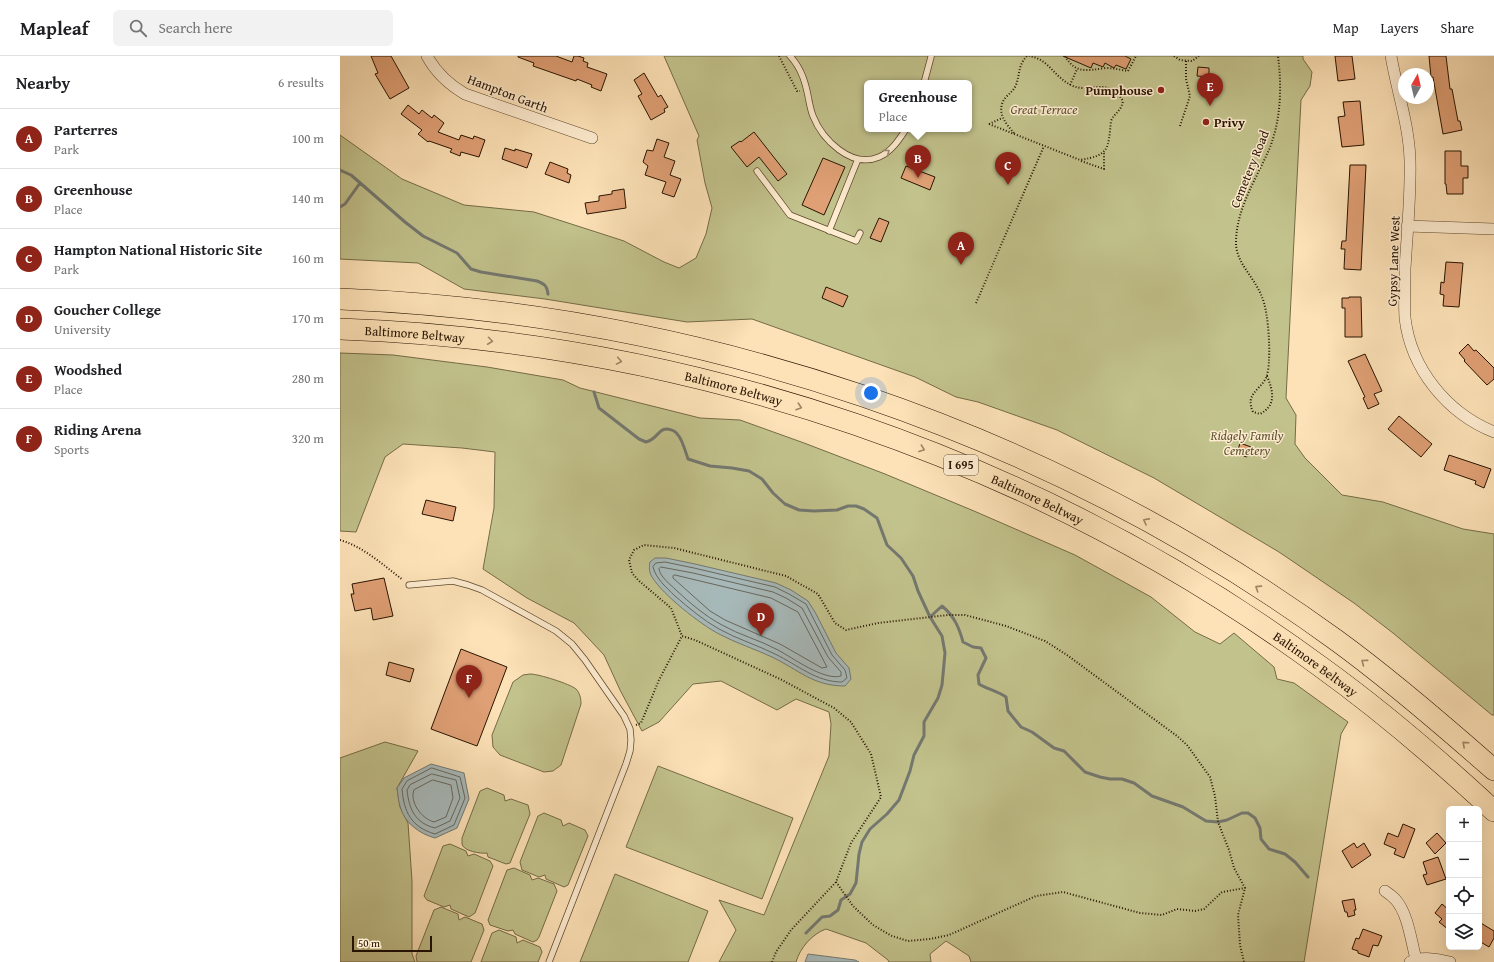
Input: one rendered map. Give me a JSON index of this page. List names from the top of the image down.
{
  "streets": {
    "highway": ["Baltimore Beltway", "I 695"],
    "street": ["Hampton Garth", "Gypsy Lane West"],
    "path": ["Cemetery Road"]
  },
  "parks": ["Great Terrace", "Ridgely Family Cemetery"],
  "places": ["Pumphouse", "Privy"],
  "scale_bar": "50 m",
  "north": "top",
  "page": {
    "header": "Mapleaf",
    "search": "Search here",
    "nav": ["Map", "Layers", "Share"],
    "heading": ["Nearby", "6 results"],
    "pins": [
      "E",
      "B",
      "C",
      "A",
      "D",
      "F"
    ],
    "popup": ["Greenhouse", "Place"],
    "list": [
      {
        "mark": "A",
        "name": "Parterres",
        "note": "Park",
        "value": "100 m"
      },
      {
        "mark": "B",
        "name": "Greenhouse",
        "note": "Place",
        "value": "140 m"
      },
      {
        "mark": "C",
        "name": "Hampton National Historic Site",
        "note": "Park",
        "value": "160 m"
      },
      {
        "mark": "D",
        "name": "Goucher College",
        "note": "University",
        "value": "170 m"
      },
      {
        "mark": "E",
        "name": "Woodshed",
        "note": "Place",
        "value": "280 m"
      },
      {
        "mark": "F",
        "name": "Riding Arena",
        "note": "Sports",
        "value": "320 m"
      }
    ],
    "map_buttons": ["+", "−"],
    "scale": "50 m"
  }
}
